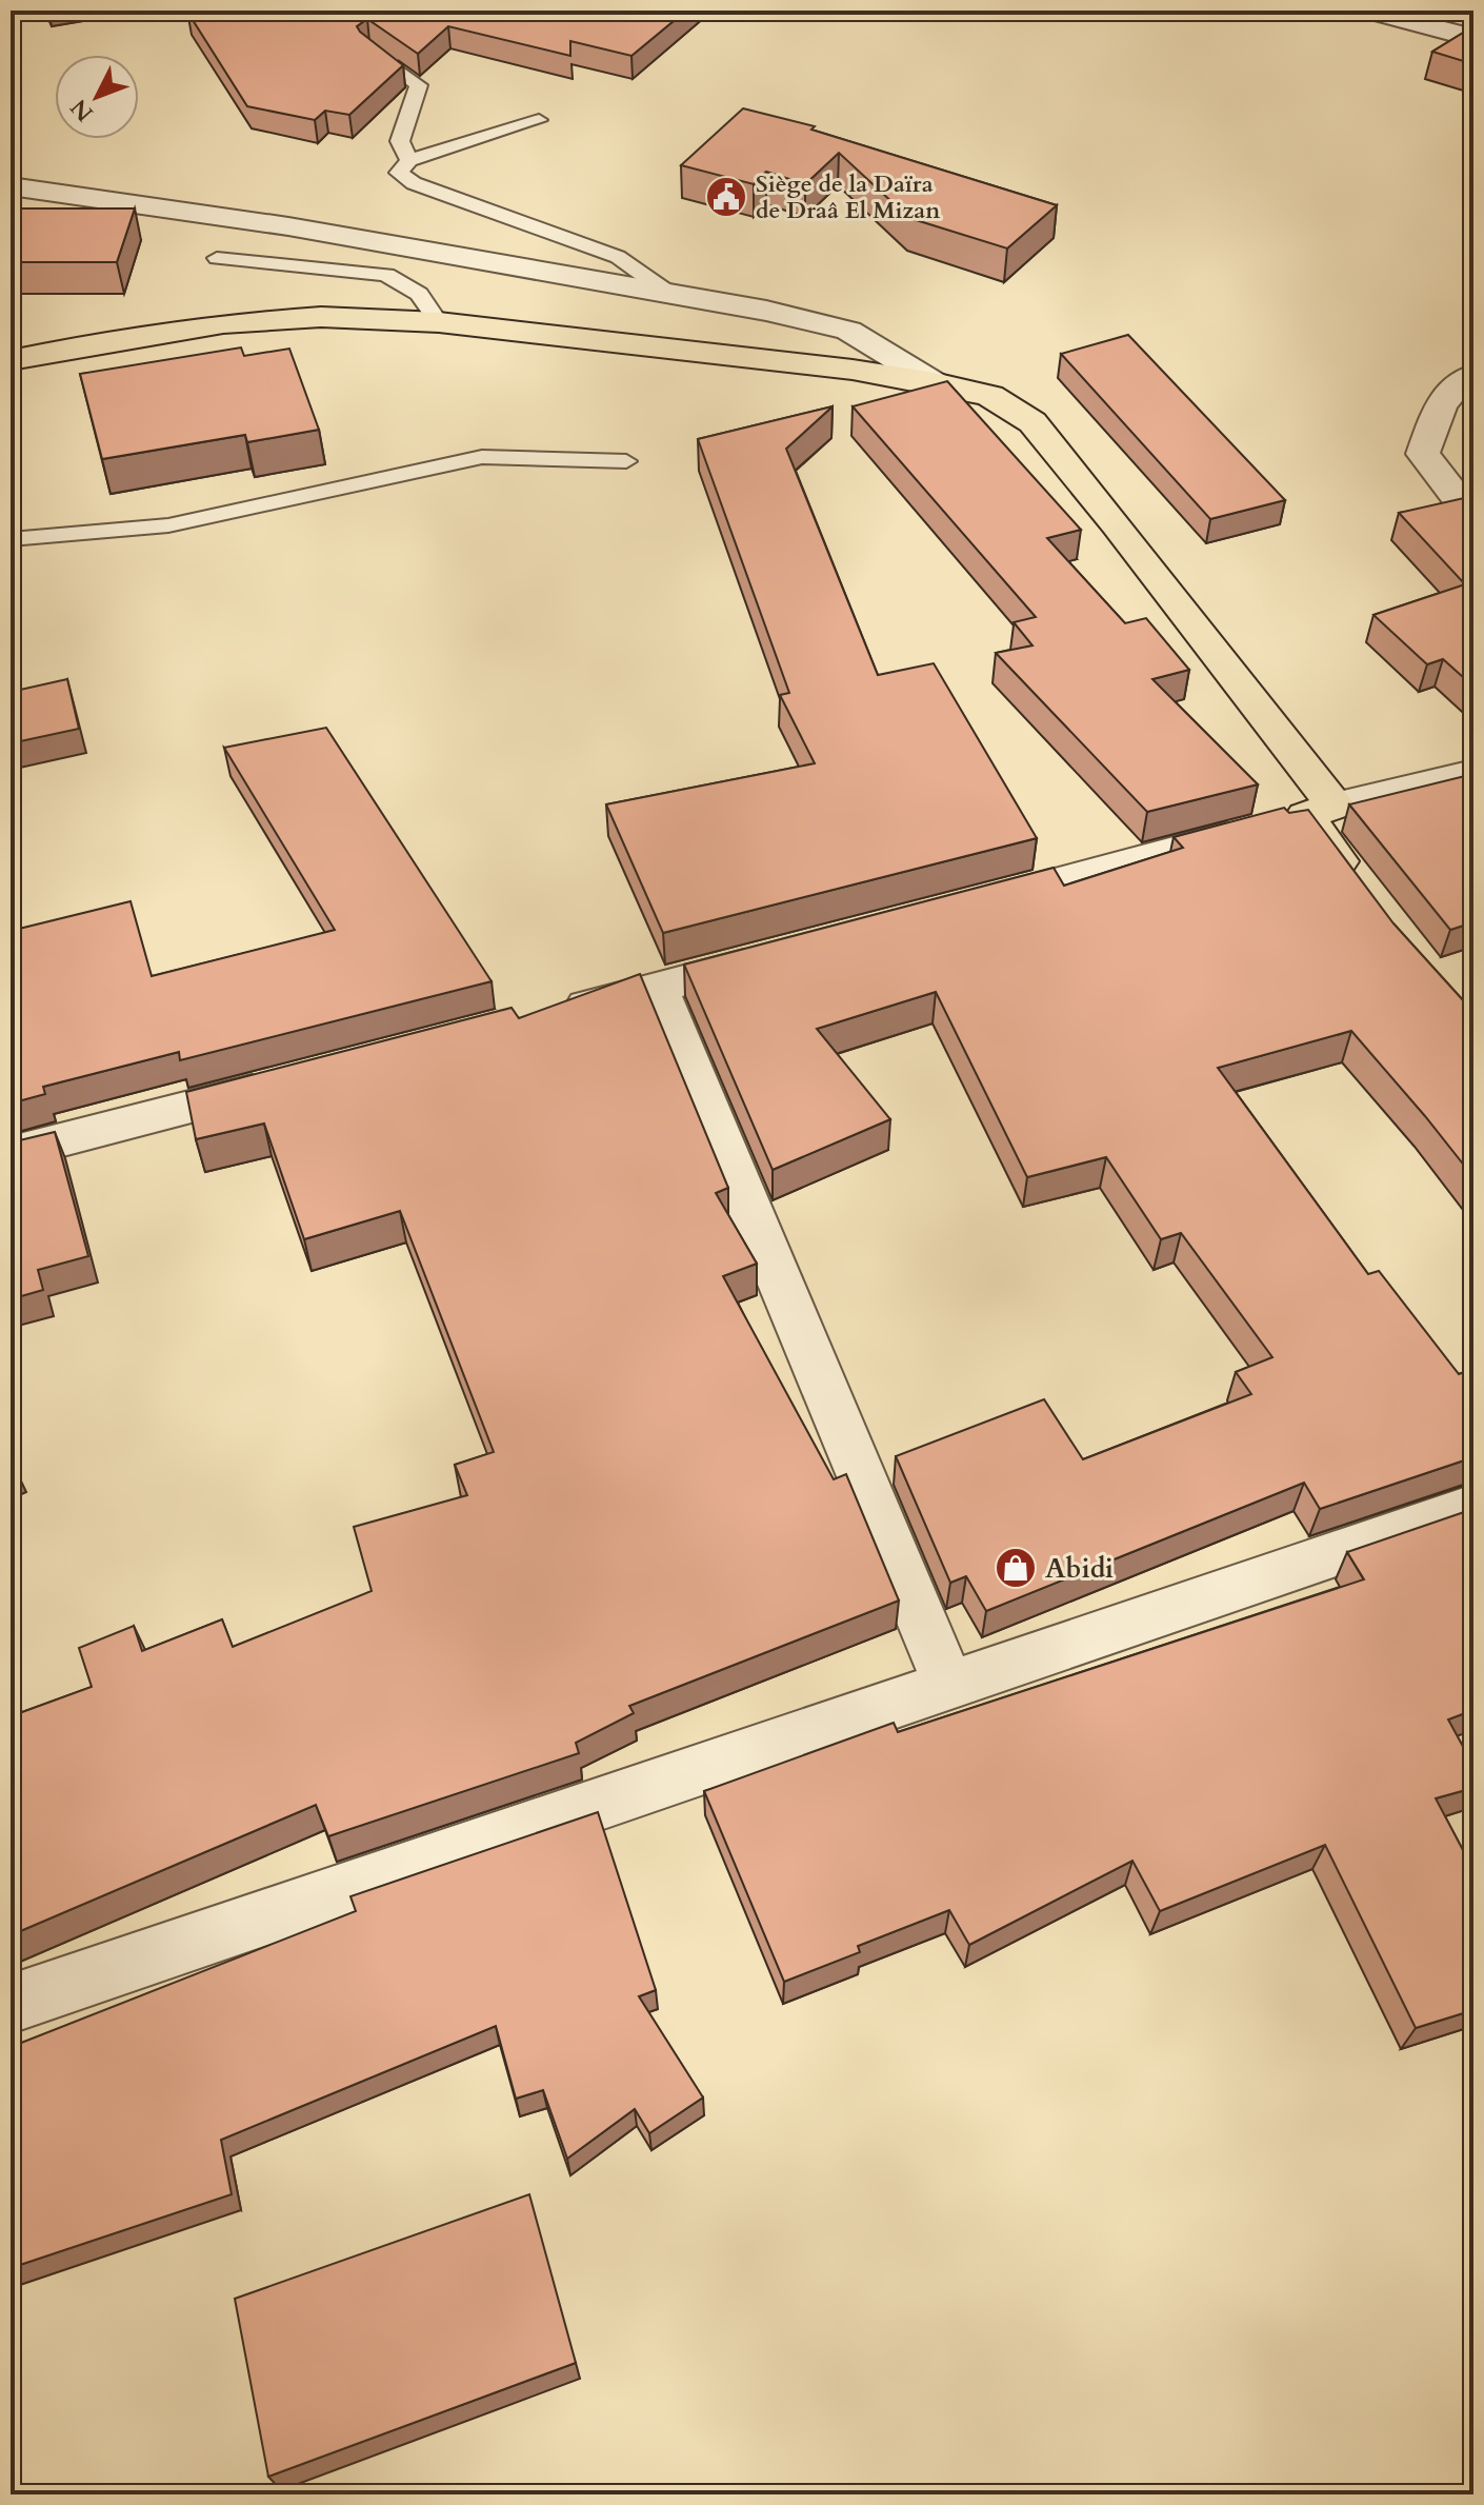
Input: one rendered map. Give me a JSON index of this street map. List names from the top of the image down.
{
  "places": {
    "public building": ["Siège de la Daïra de Draâ El Mizan"],
    "shop": ["Abidi"]
  },
  "north": "bottom left"
}
